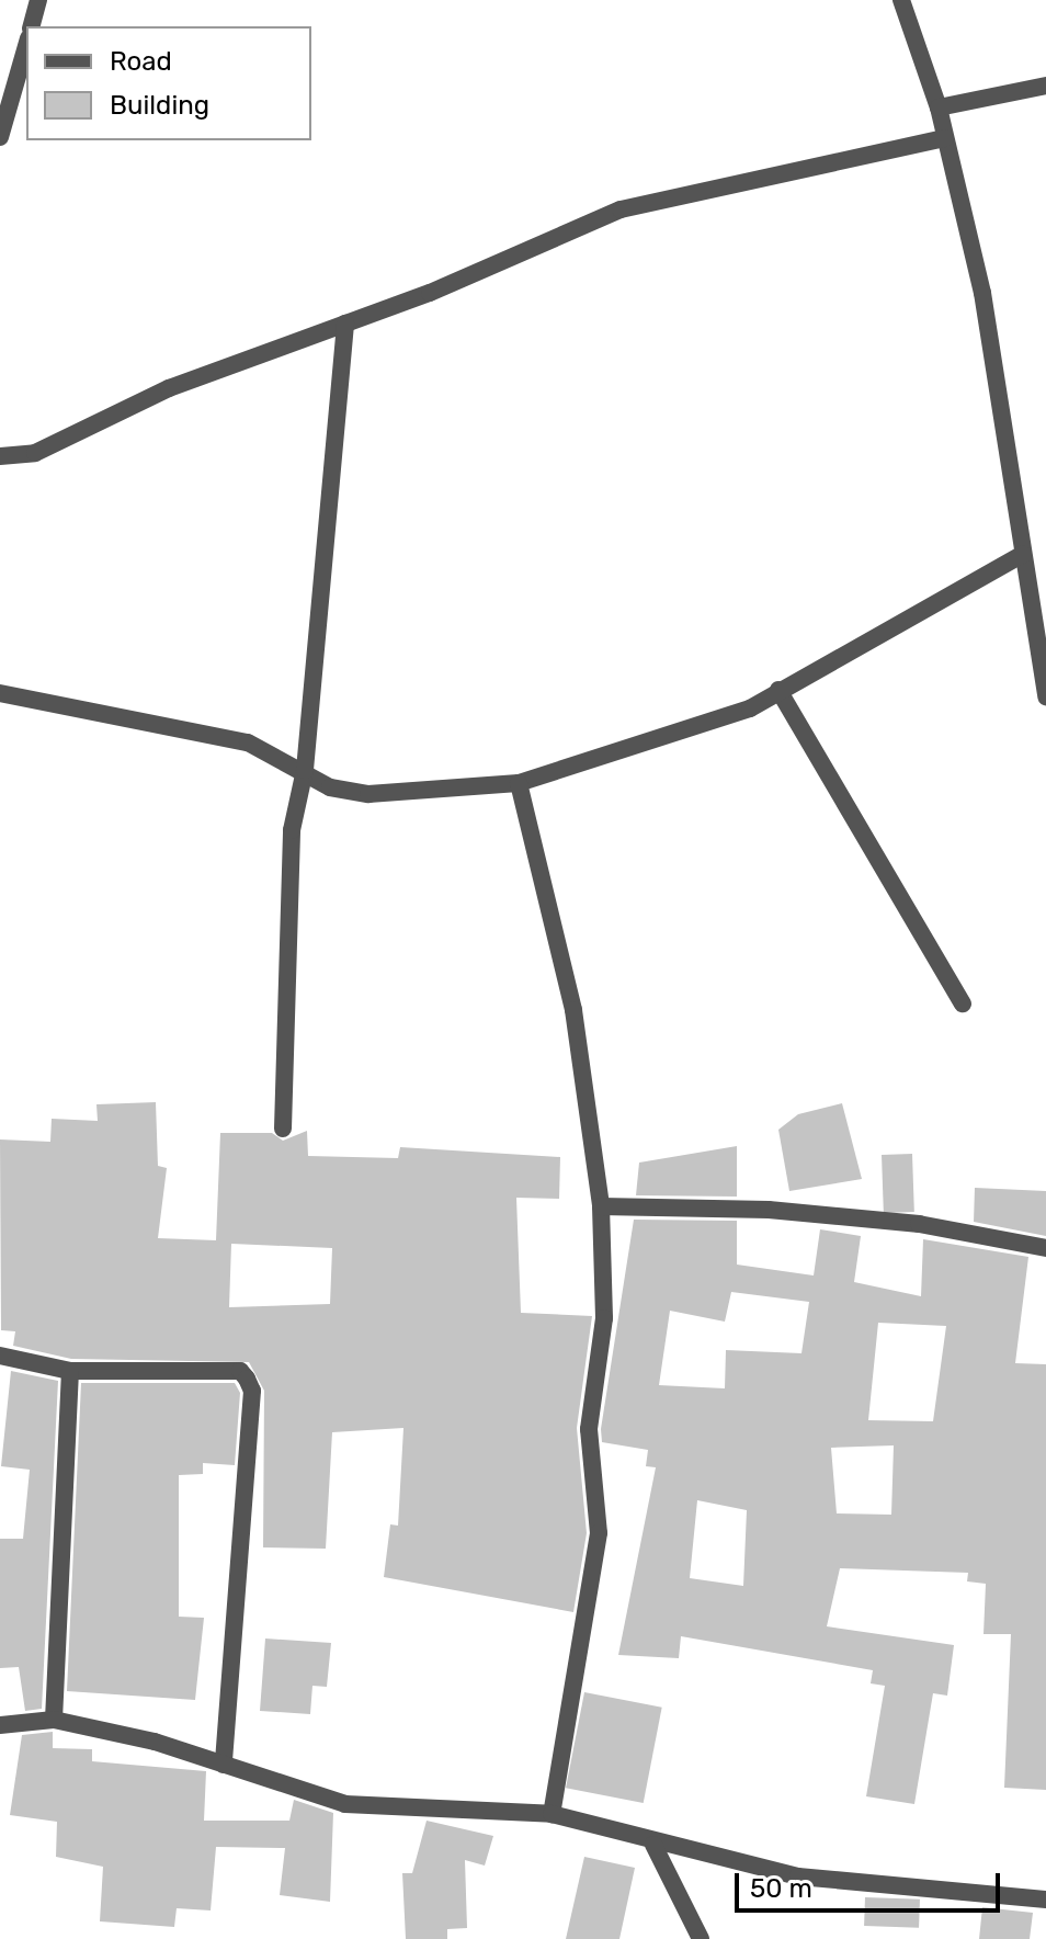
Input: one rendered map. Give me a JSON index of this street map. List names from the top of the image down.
{
  "legend": ["Road", "Building"],
  "scale_bar": "50 m"
}
